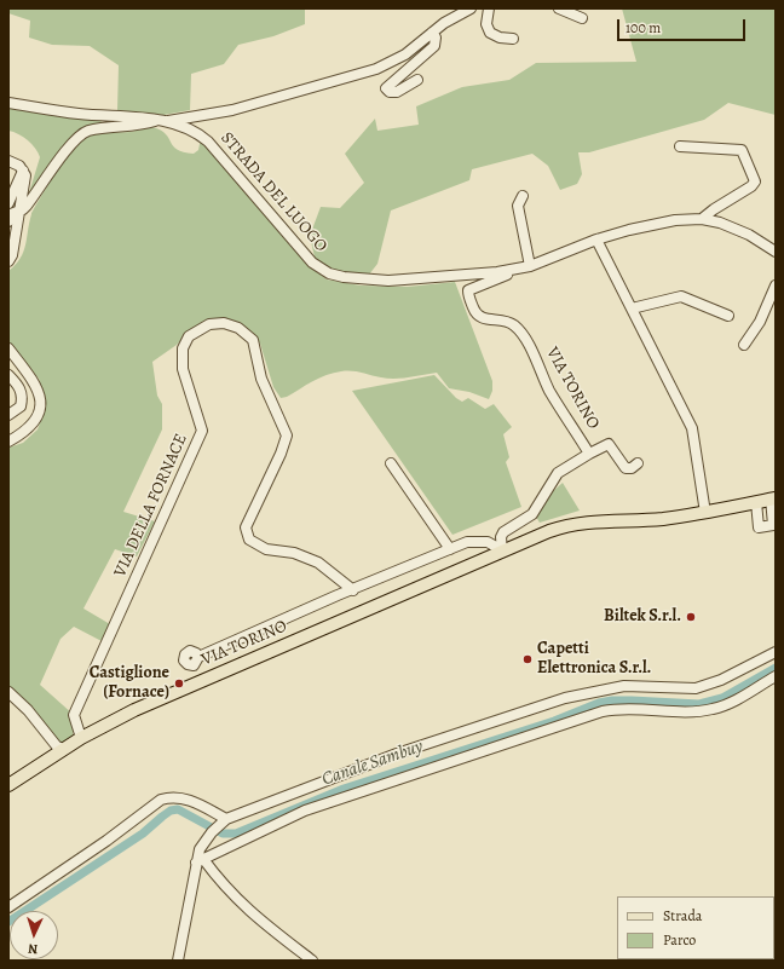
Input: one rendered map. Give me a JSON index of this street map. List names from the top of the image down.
{
  "streets": {
    "main road": ["VIA TORINO"],
    "street": ["STRADA DEL LUOGO", "VIA DELLA FORNACE"]
  },
  "crossings": [
    ["STRADA DEL LUOGO", "VIA TORINO"],
    ["VIA TORINO", "VIA DELLA FORNACE"]
  ],
  "water": ["Canale Sambuy"],
  "places": ["Biltek S.r.l.", "Capetti Elettronica S.r.l.", "Castiglione (Fornace)"],
  "legend": ["Strada", "Parco"],
  "scale_bar": "100 m",
  "north": "bottom"
}
